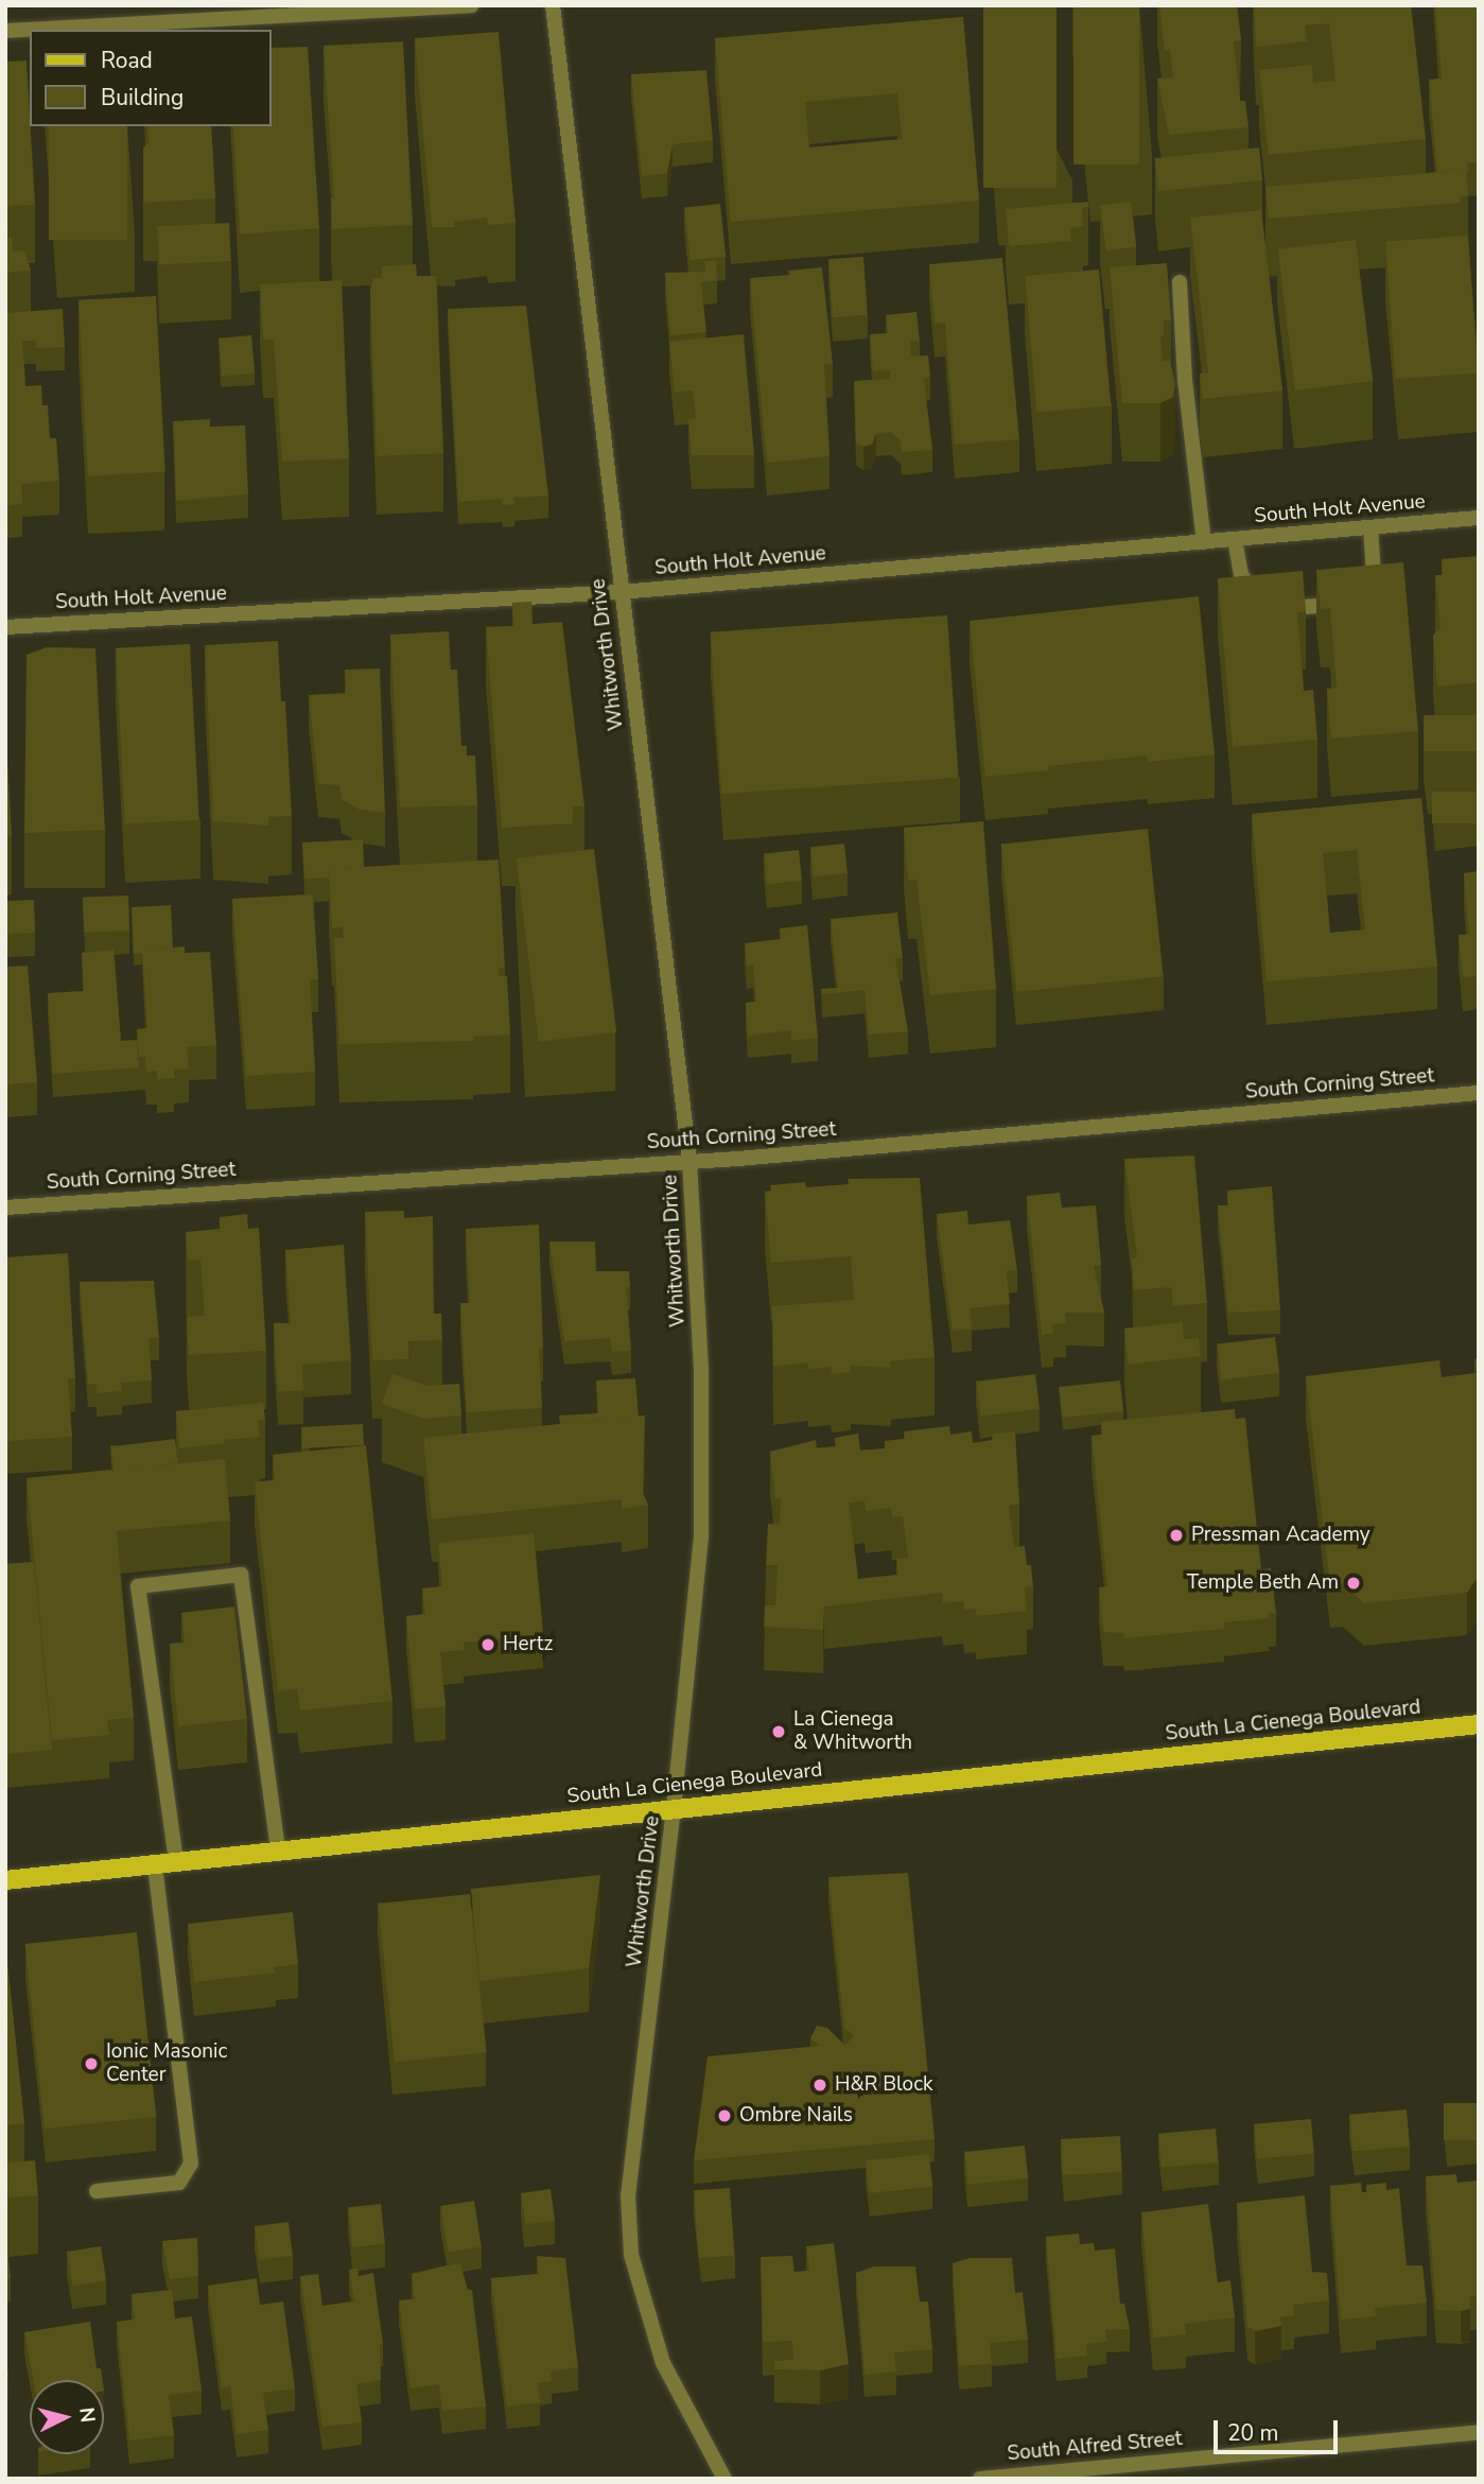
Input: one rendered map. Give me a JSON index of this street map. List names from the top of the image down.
{
  "streets": {
    "main road": ["South La Cienega Boulevard"],
    "street": [
      "South Holt Avenue",
      "Whitworth Drive",
      "South Corning Street",
      "South Alfred Street"
    ]
  },
  "crossings": [
    ["South Holt Avenue", "Whitworth Drive"],
    ["Whitworth Drive", "South Corning Street"],
    ["Whitworth Drive", "South La Cienega Boulevard"]
  ],
  "places": [
    "Pressman Academy",
    "Temple Beth Am",
    "Hertz",
    "La Cienega & Whitworth",
    "Ionic Masonic Center",
    "H&R Block",
    "Ombre Nails"
  ],
  "legend": ["Road", "Building"],
  "scale_bar": "20 m",
  "north": "right"
}
